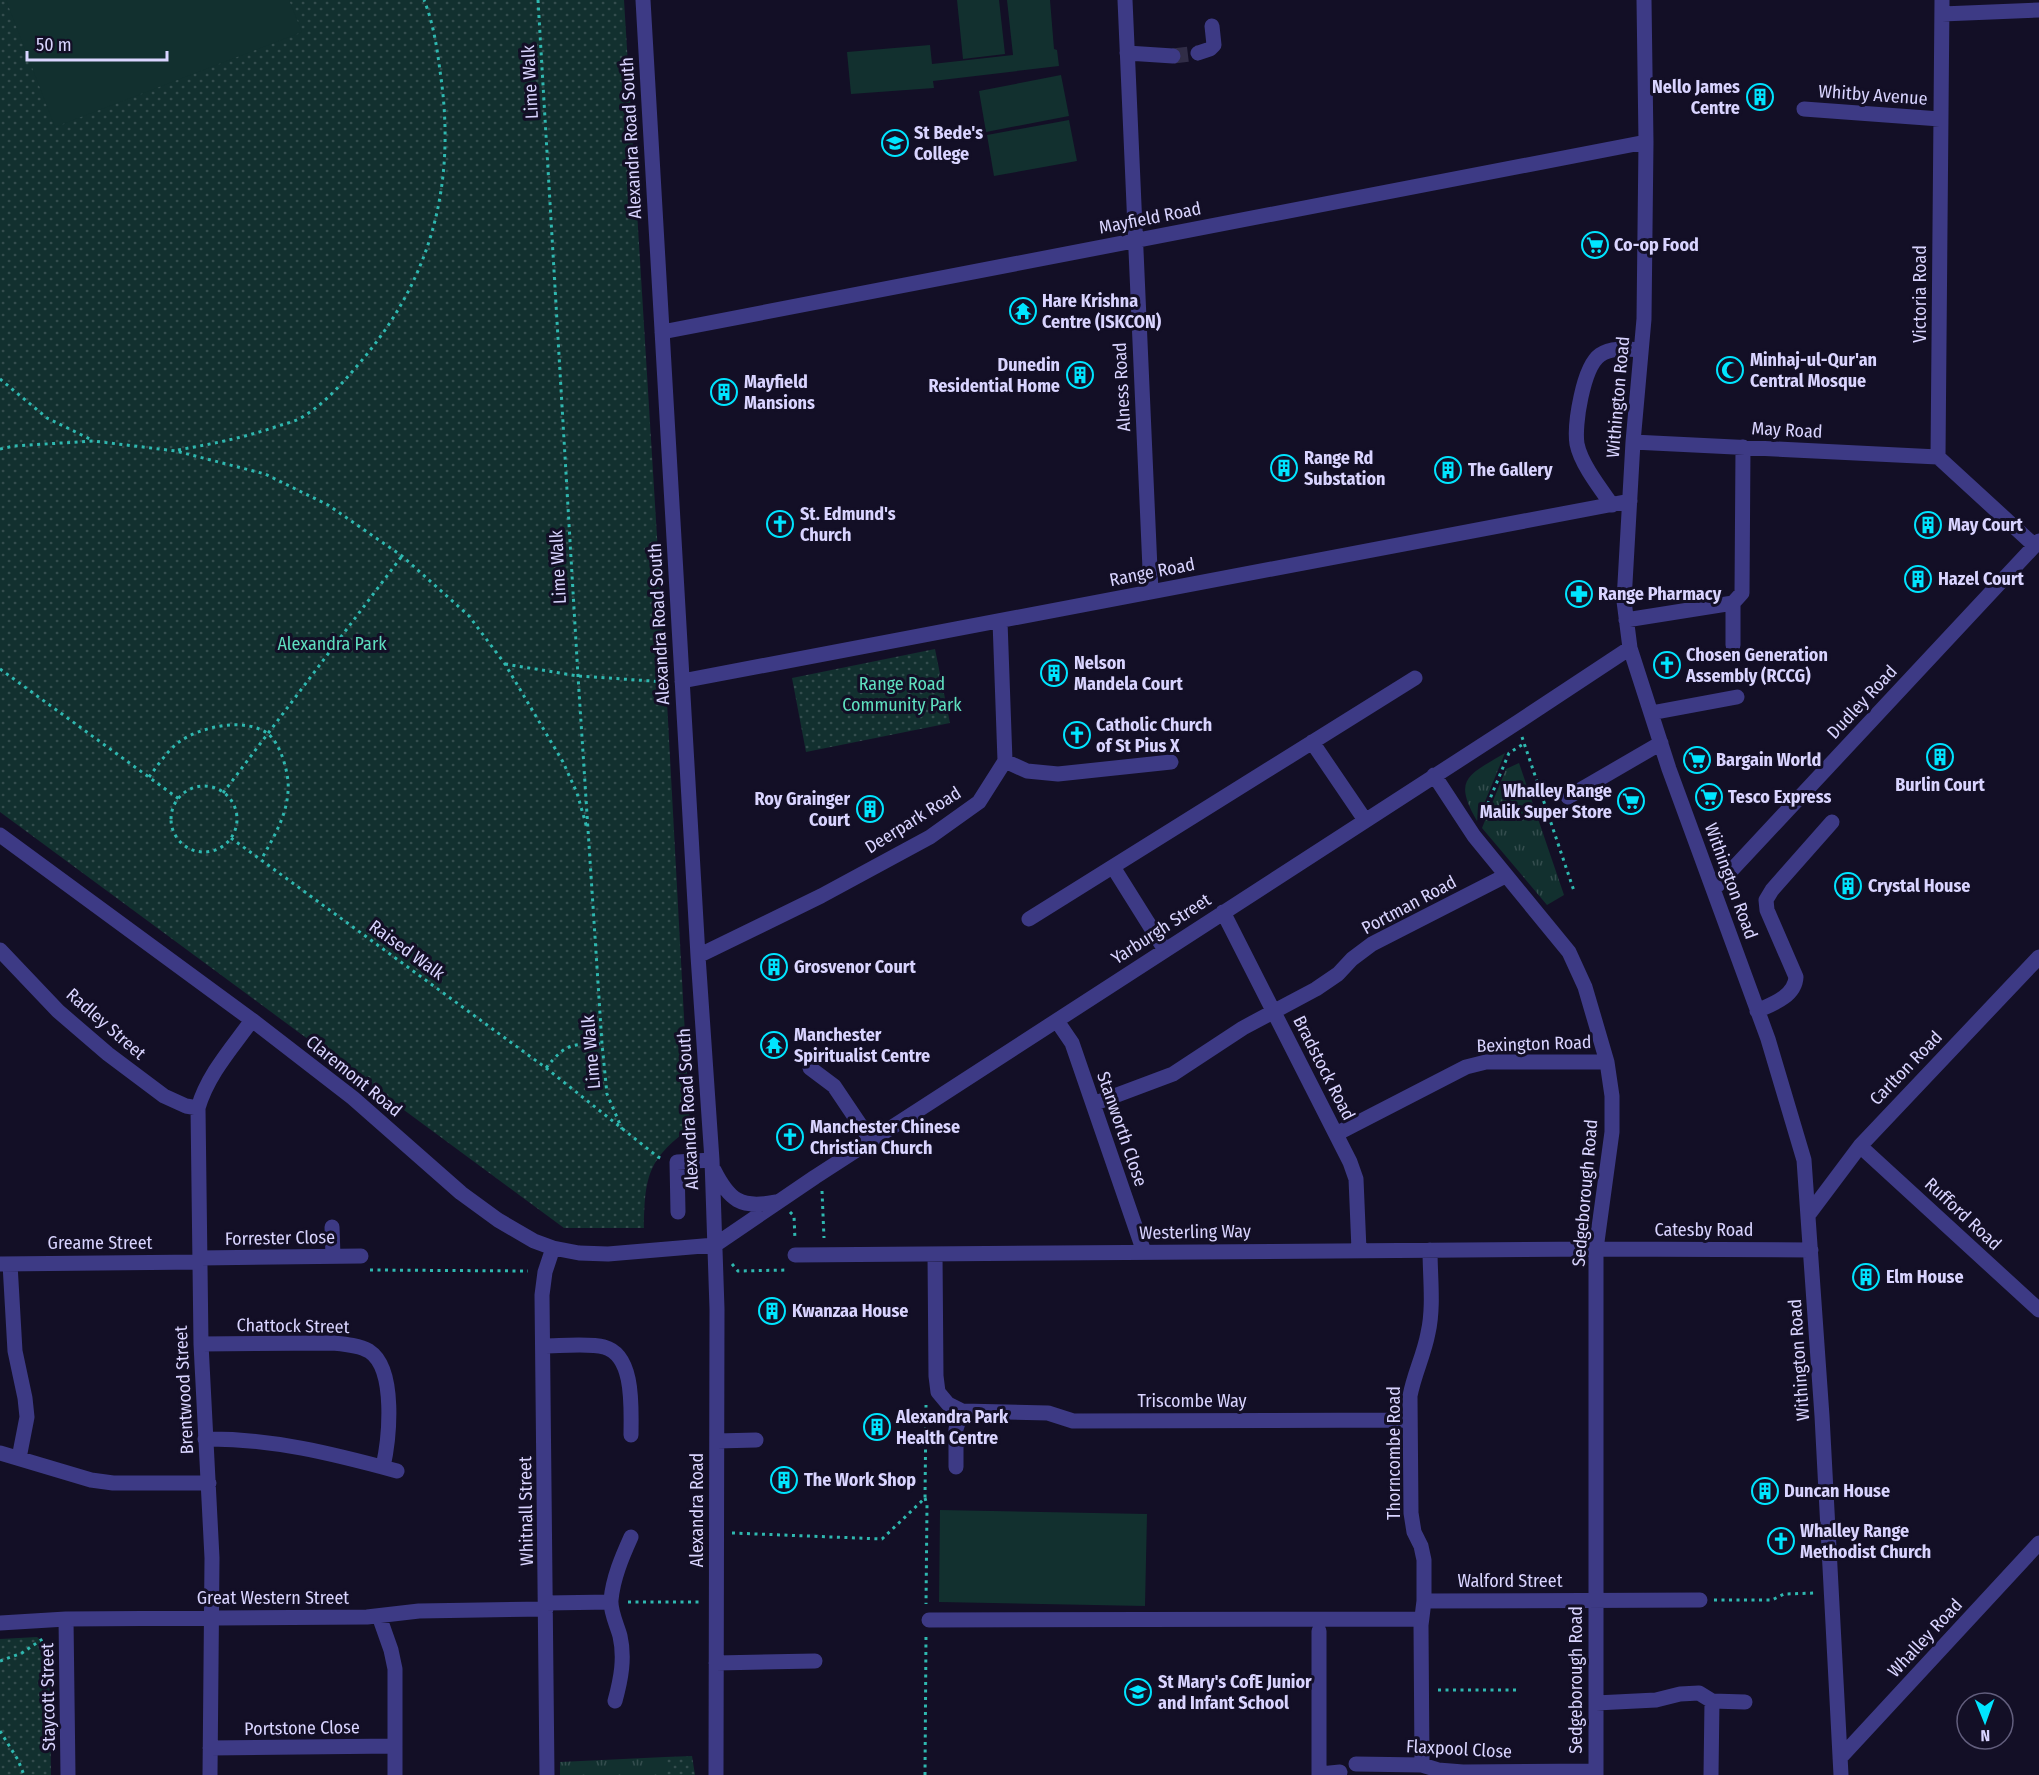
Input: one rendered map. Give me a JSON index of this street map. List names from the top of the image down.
{
  "streets": {
    "street": [
      "Whitby Avenue",
      "Alexandra Road South",
      "Mayfield Road",
      "Victoria Road",
      "Alness Road",
      "Withington Road",
      "May Road",
      "Range Road",
      "Dudley Road",
      "Deerpark Road",
      "Portman Road",
      "Yarburgh Street",
      "Radley Street",
      "Bexington Road",
      "Bradstock Road",
      "Carlton Road",
      "Claremont Road",
      "Stanworth Close",
      "Sedgeborough Road",
      "Rufford Road",
      "Catesby Road",
      "Westerling Way",
      "Forrester Close",
      "Greame Street",
      "Chattock Street",
      "Brentwood Street",
      "Triscombe Way",
      "Thorncombe Road",
      "Alexandra Road",
      "Whitnall Street",
      "Walford Street",
      "Great Western Street",
      "Whalley Road",
      "Staycott Street",
      "Portstone Close",
      "Flaxpool Close"
    ],
    "path": ["Lime Walk", "Raised Walk"]
  },
  "crossings": [
    ["Lime Walk", "Raised Walk"],
    ["Whitby Avenue", "Victoria Road"],
    ["Alexandra Road South", "Mayfield Road"],
    ["Alexandra Road South", "Range Road"],
    ["Alexandra Road South", "Deerpark Road"],
    ["Alexandra Road South", "Yarburgh Street"],
    ["Alexandra Road South", "Claremont Road"],
    ["Alexandra Road South", "Alexandra Road"],
    ["Mayfield Road", "Alness Road"],
    ["Mayfield Road", "Withington Road"],
    ["Victoria Road", "May Road"],
    ["Alness Road", "Range Road"],
    ["Withington Road", "May Road"],
    ["Withington Road", "Range Road"],
    ["Withington Road", "Dudley Road"],
    ["Withington Road", "Yarburgh Street"],
    ["Withington Road", "Carlton Road"],
    ["Withington Road", "Catesby Road"],
    ["Withington Road", "Whalley Road"],
    ["Portman Road", "Bradstock Road"],
    ["Portman Road", "Stanworth Close"],
    ["Portman Road", "Sedgeborough Road"],
    ["Yarburgh Street", "Bradstock Road"],
    ["Yarburgh Street", "Claremont Road"],
    ["Yarburgh Street", "Stanworth Close"],
    ["Yarburgh Street", "Sedgeborough Road"],
    ["Yarburgh Street", "Alexandra Road"],
    ["Radley Street", "Brentwood Street"],
    ["Bexington Road", "Bradstock Road"],
    ["Bexington Road", "Sedgeborough Road"],
    ["Bradstock Road", "Westerling Way"],
    ["Carlton Road", "Rufford Road"],
    ["Claremont Road", "Brentwood Street"],
    ["Claremont Road", "Alexandra Road"],
    ["Claremont Road", "Whitnall Street"],
    ["Stanworth Close", "Westerling Way"],
    ["Sedgeborough Road", "Catesby Road"],
    ["Sedgeborough Road", "Westerling Way"],
    ["Sedgeborough Road", "Walford Street"],
    ["Sedgeborough Road", "Flaxpool Close"],
    ["Catesby Road", "Westerling Way"],
    ["Westerling Way", "Thorncombe Road"],
    ["Forrester Close", "Greame Street"],
    ["Forrester Close", "Brentwood Street"],
    ["Greame Street", "Brentwood Street"],
    ["Chattock Street", "Brentwood Street"],
    ["Brentwood Street", "Great Western Street"],
    ["Brentwood Street", "Portstone Close"],
    ["Triscombe Way", "Thorncombe Road"],
    ["Thorncombe Road", "Walford Street"],
    ["Thorncombe Road", "Flaxpool Close"],
    ["Whitnall Street", "Great Western Street"],
    ["Great Western Street", "Staycott Street"]
  ],
  "parks": ["Alexandra Park", "Range Road Community Park"],
  "places": {
    "building": [
      "Nello James Centre",
      "Dunedin Residential Home",
      "Mayfield Mansions",
      "Range Rd Substation",
      "The Gallery",
      "May Court",
      "Hazel Court",
      "Nelson Mandela Court",
      "Burlin Court",
      "Roy Grainger Court",
      "Crystal House",
      "Grosvenor Court",
      "Elm House",
      "Kwanzaa House",
      "Alexandra Park Health Centre",
      "The Work Shop",
      "Duncan House"
    ],
    "school or university": ["St Bede's College", "St Mary's CofE Junior and Infant School"],
    "supermarket": [
      "Co-op Food",
      "Bargain World",
      "Tesco Express",
      "Whalley Range Malik Super Store"
    ],
    "temple": ["Hare Krishna Centre (ISKCON)", "Manchester Spiritualist Centre"],
    "mosque": ["Minhaj-ul-Qur'an Central Mosque"],
    "church": [
      "St. Edmund's Church",
      "Chosen Generation Assembly (RCCG)",
      "Catholic Church of St Pius X",
      "Manchester Chinese Christian Church",
      "Whalley Range Methodist Church"
    ],
    "pharmacy": ["Range Pharmacy"]
  },
  "scale_bar": "50 m",
  "north": "bottom"
}
